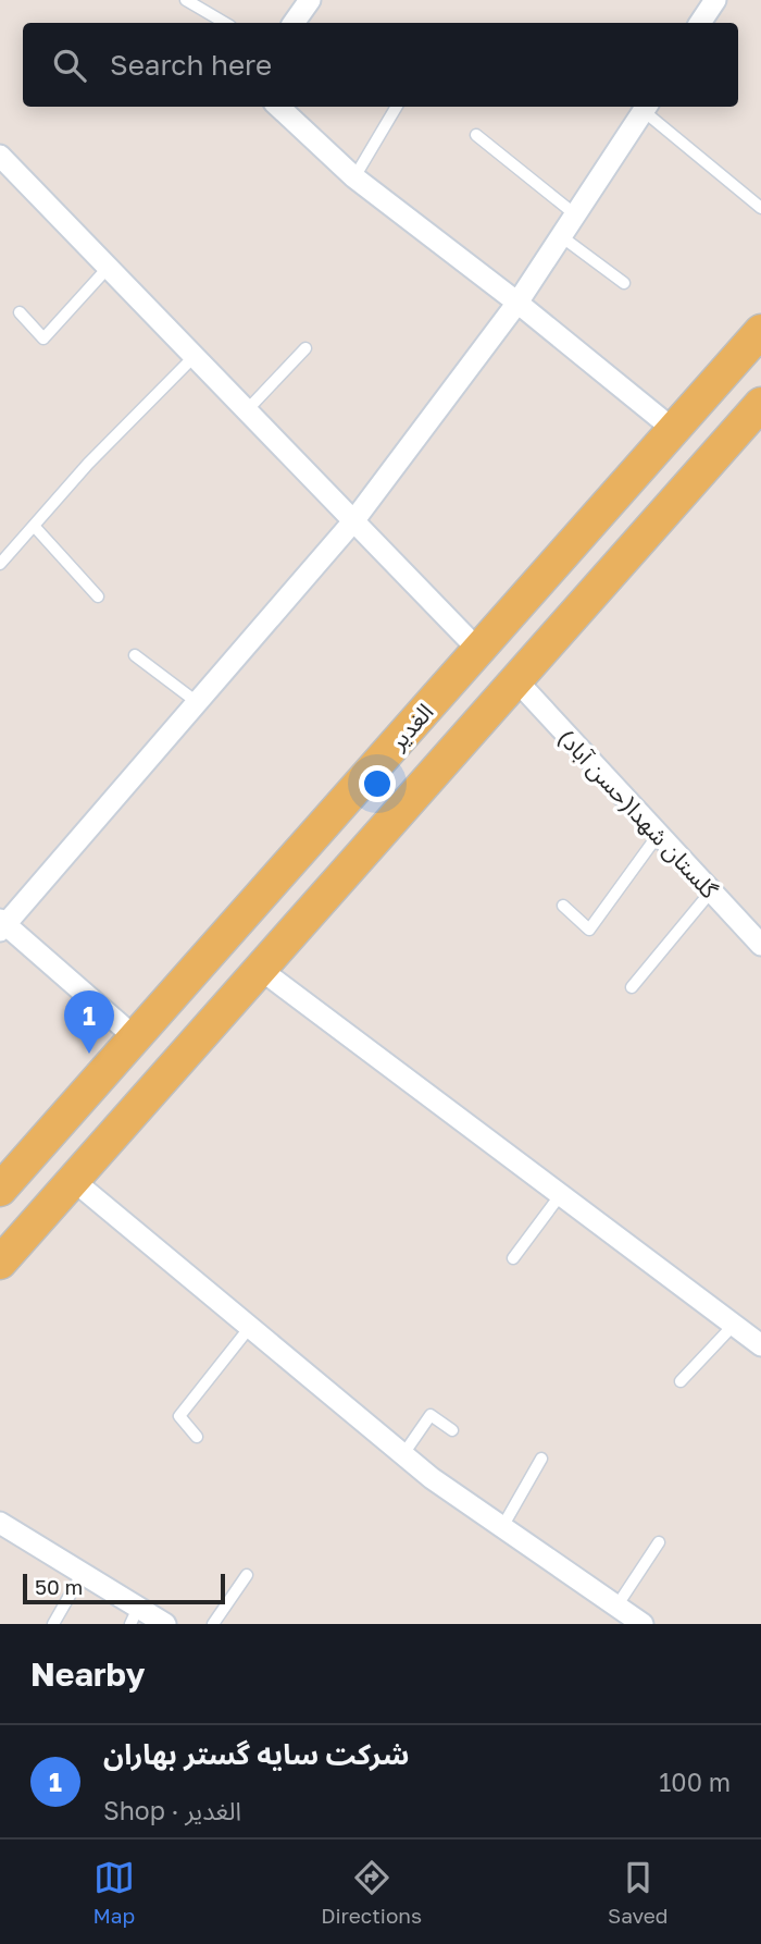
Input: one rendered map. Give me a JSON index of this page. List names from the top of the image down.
{
  "streets": {
    "main road": ["الغدیر"],
    "street": ["گلستان شهدا(حسن آباد)"]
  },
  "scale_bar": "50 m",
  "page": {
    "search": "Search here",
    "pins": "1",
    "scale": "50 m",
    "heading": "Nearby",
    "list": [
      {
        "mark": "1",
        "name": "شرکت سایه گستر بهاران",
        "note": "Shop · الغدیر",
        "value": "100 m"
      }
    ],
    "nav": ["Map", "Directions", "Saved"]
  }
}
